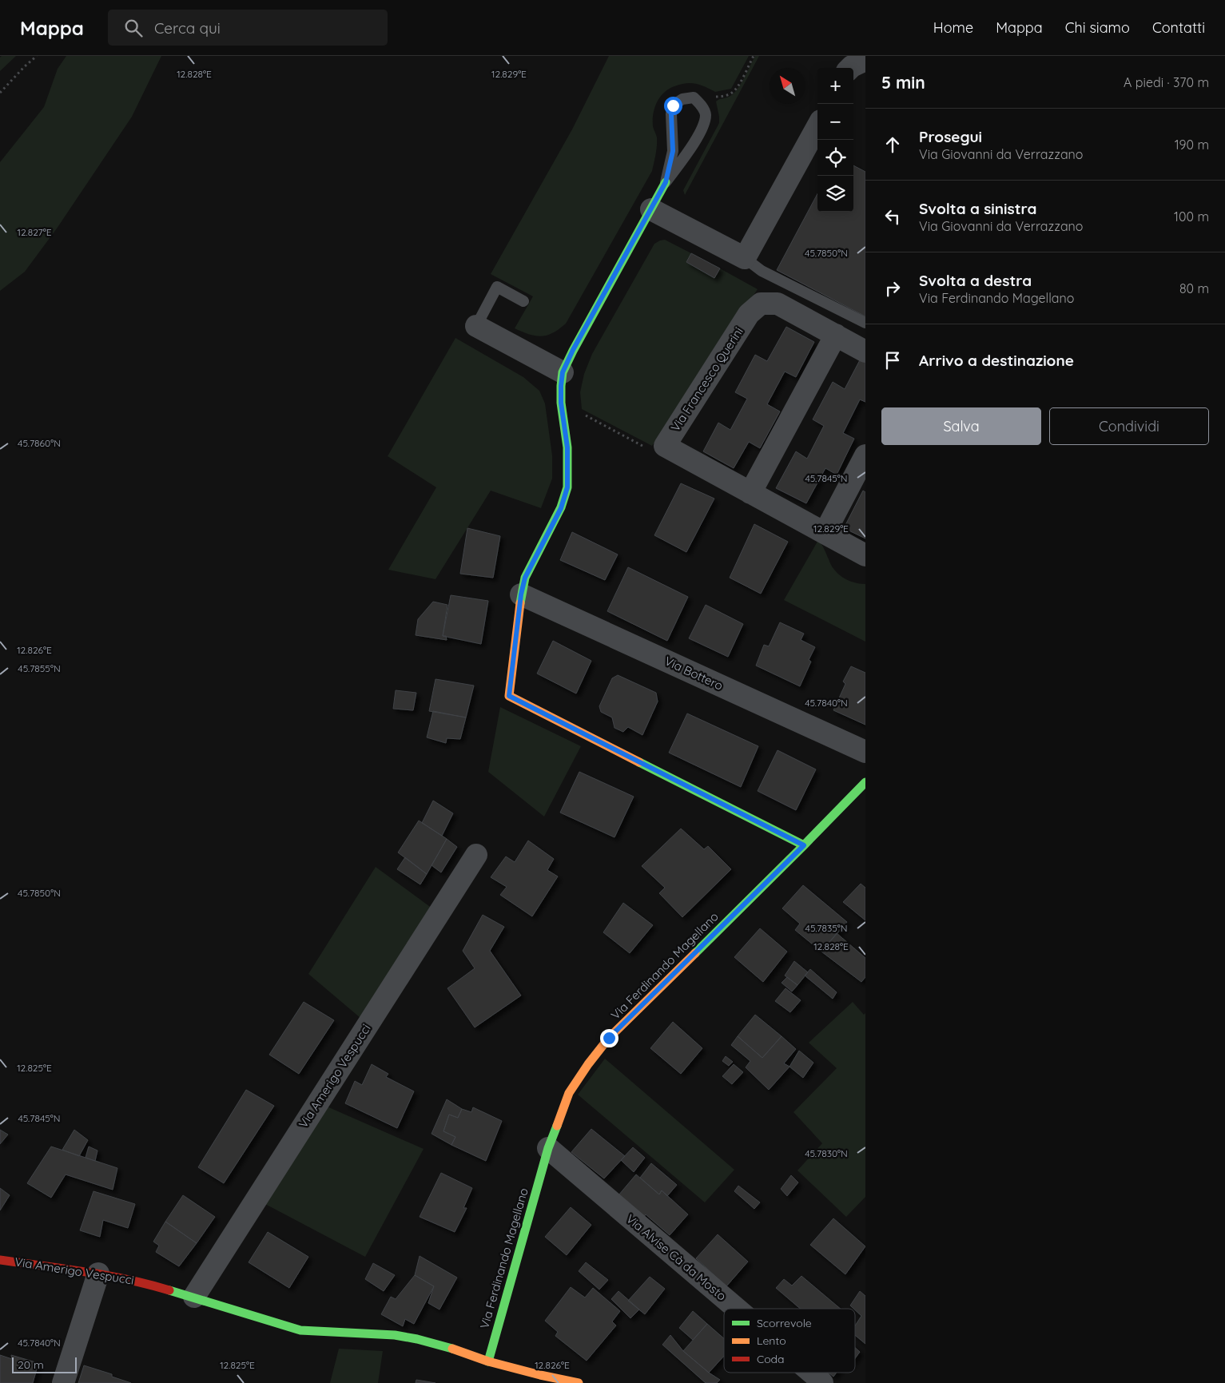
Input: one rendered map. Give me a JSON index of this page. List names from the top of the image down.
{
  "streets": {
    "street": [
      "Via Francesco Querini",
      "Via Bottero",
      "Via Ferdinando Magellano",
      "Via Amerigo Vespucci",
      "Via Alvise Cà da Mosto"
    ]
  },
  "crossings": [
    ["Via Ferdinando Magellano", "Via Amerigo Vespucci"],
    ["Via Ferdinando Magellano", "Via Alvise Cà da Mosto"]
  ],
  "legend": ["Scorrevole", "Lento", "Coda"],
  "scale_bar": "20 m",
  "north": "top left",
  "page": {
    "header": "Mappa",
    "search": "Cerca qui",
    "nav": [
      "Home",
      "Mappa",
      "Chi siamo",
      "Contatti"
    ],
    "heading": ["5 min", "A piedi · 370 m"],
    "map_buttons": ["+", "−"],
    "list": [
      ["Prosegui", "Via Giovanni da Verrazzano", "190 m"],
      ["Svolta a sinistra", "Via Giovanni da Verrazzano", "100 m"],
      ["Svolta a destra", "Via Ferdinando Magellano", "80 m"],
      "Arrivo a destinazione"
    ],
    "buttons": ["Salva", "Condividi"],
    "scale": "20 m"
  },
  "coordinates": [
    "12.828°E",
    "12.829°E",
    "12.827°E",
    "45.7850°N",
    "45.7860°N",
    "45.7845°N",
    "12.826°E",
    "45.7855°N",
    "45.7840°N",
    "45.7835°N",
    "12.825°E",
    "45.7830°N"
  ]
}
